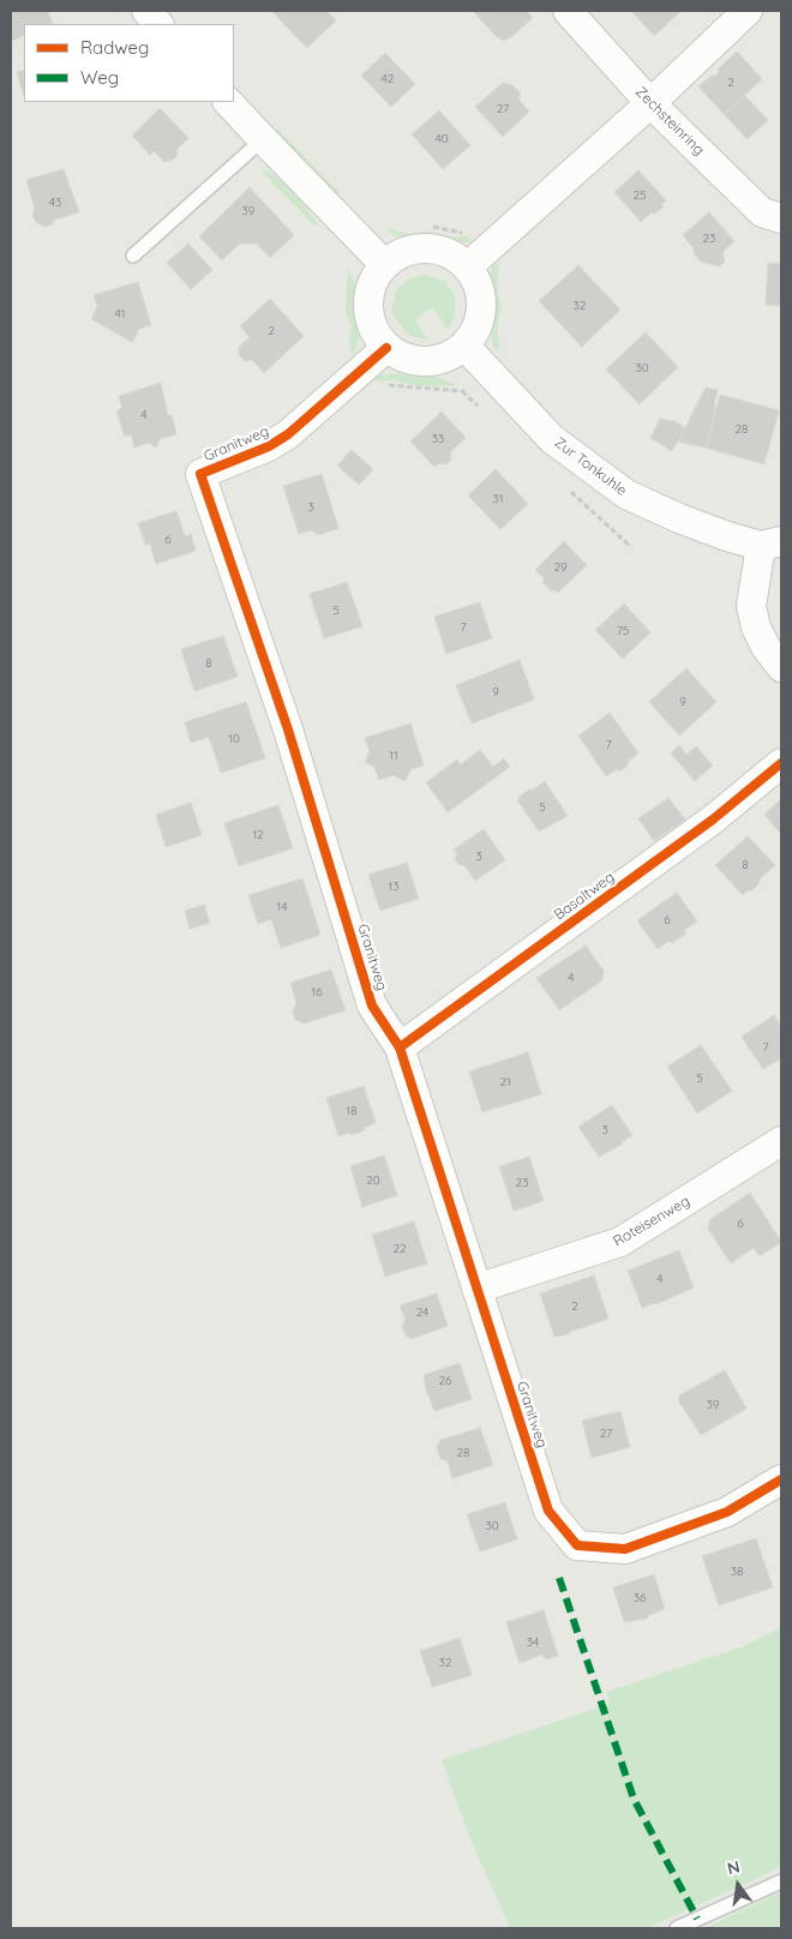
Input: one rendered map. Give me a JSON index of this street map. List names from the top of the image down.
{
  "streets": {
    "street": [
      "Zechsteinring",
      "Granitweg",
      "Zur Tonkuhle",
      "Basaltweg",
      "Roteisenweg"
    ]
  },
  "crossings": [
    ["Granitweg", "Zur Tonkuhle"],
    ["Granitweg", "Basaltweg"],
    ["Granitweg", "Roteisenweg"]
  ],
  "house_numbers": [
    "42",
    "2",
    "27",
    "40",
    "25",
    "43",
    "39",
    "23",
    "32",
    "41",
    "2",
    "30",
    "4",
    "28",
    "33",
    "31",
    "3",
    "6",
    "29",
    "5",
    "7",
    "75",
    "8",
    "9",
    "9",
    "10",
    "7",
    "11",
    "5",
    "12",
    "3",
    "8",
    "13",
    "14",
    "6",
    "4",
    "16",
    "7",
    "5",
    "21",
    "18",
    "3",
    "20",
    "23",
    "6",
    "22",
    "4",
    "2",
    "24",
    "26",
    "39",
    "27",
    "28",
    "30",
    "38",
    "36",
    "34",
    "32"
  ],
  "legend": ["Radweg", "Weg"],
  "north": "top"
}
